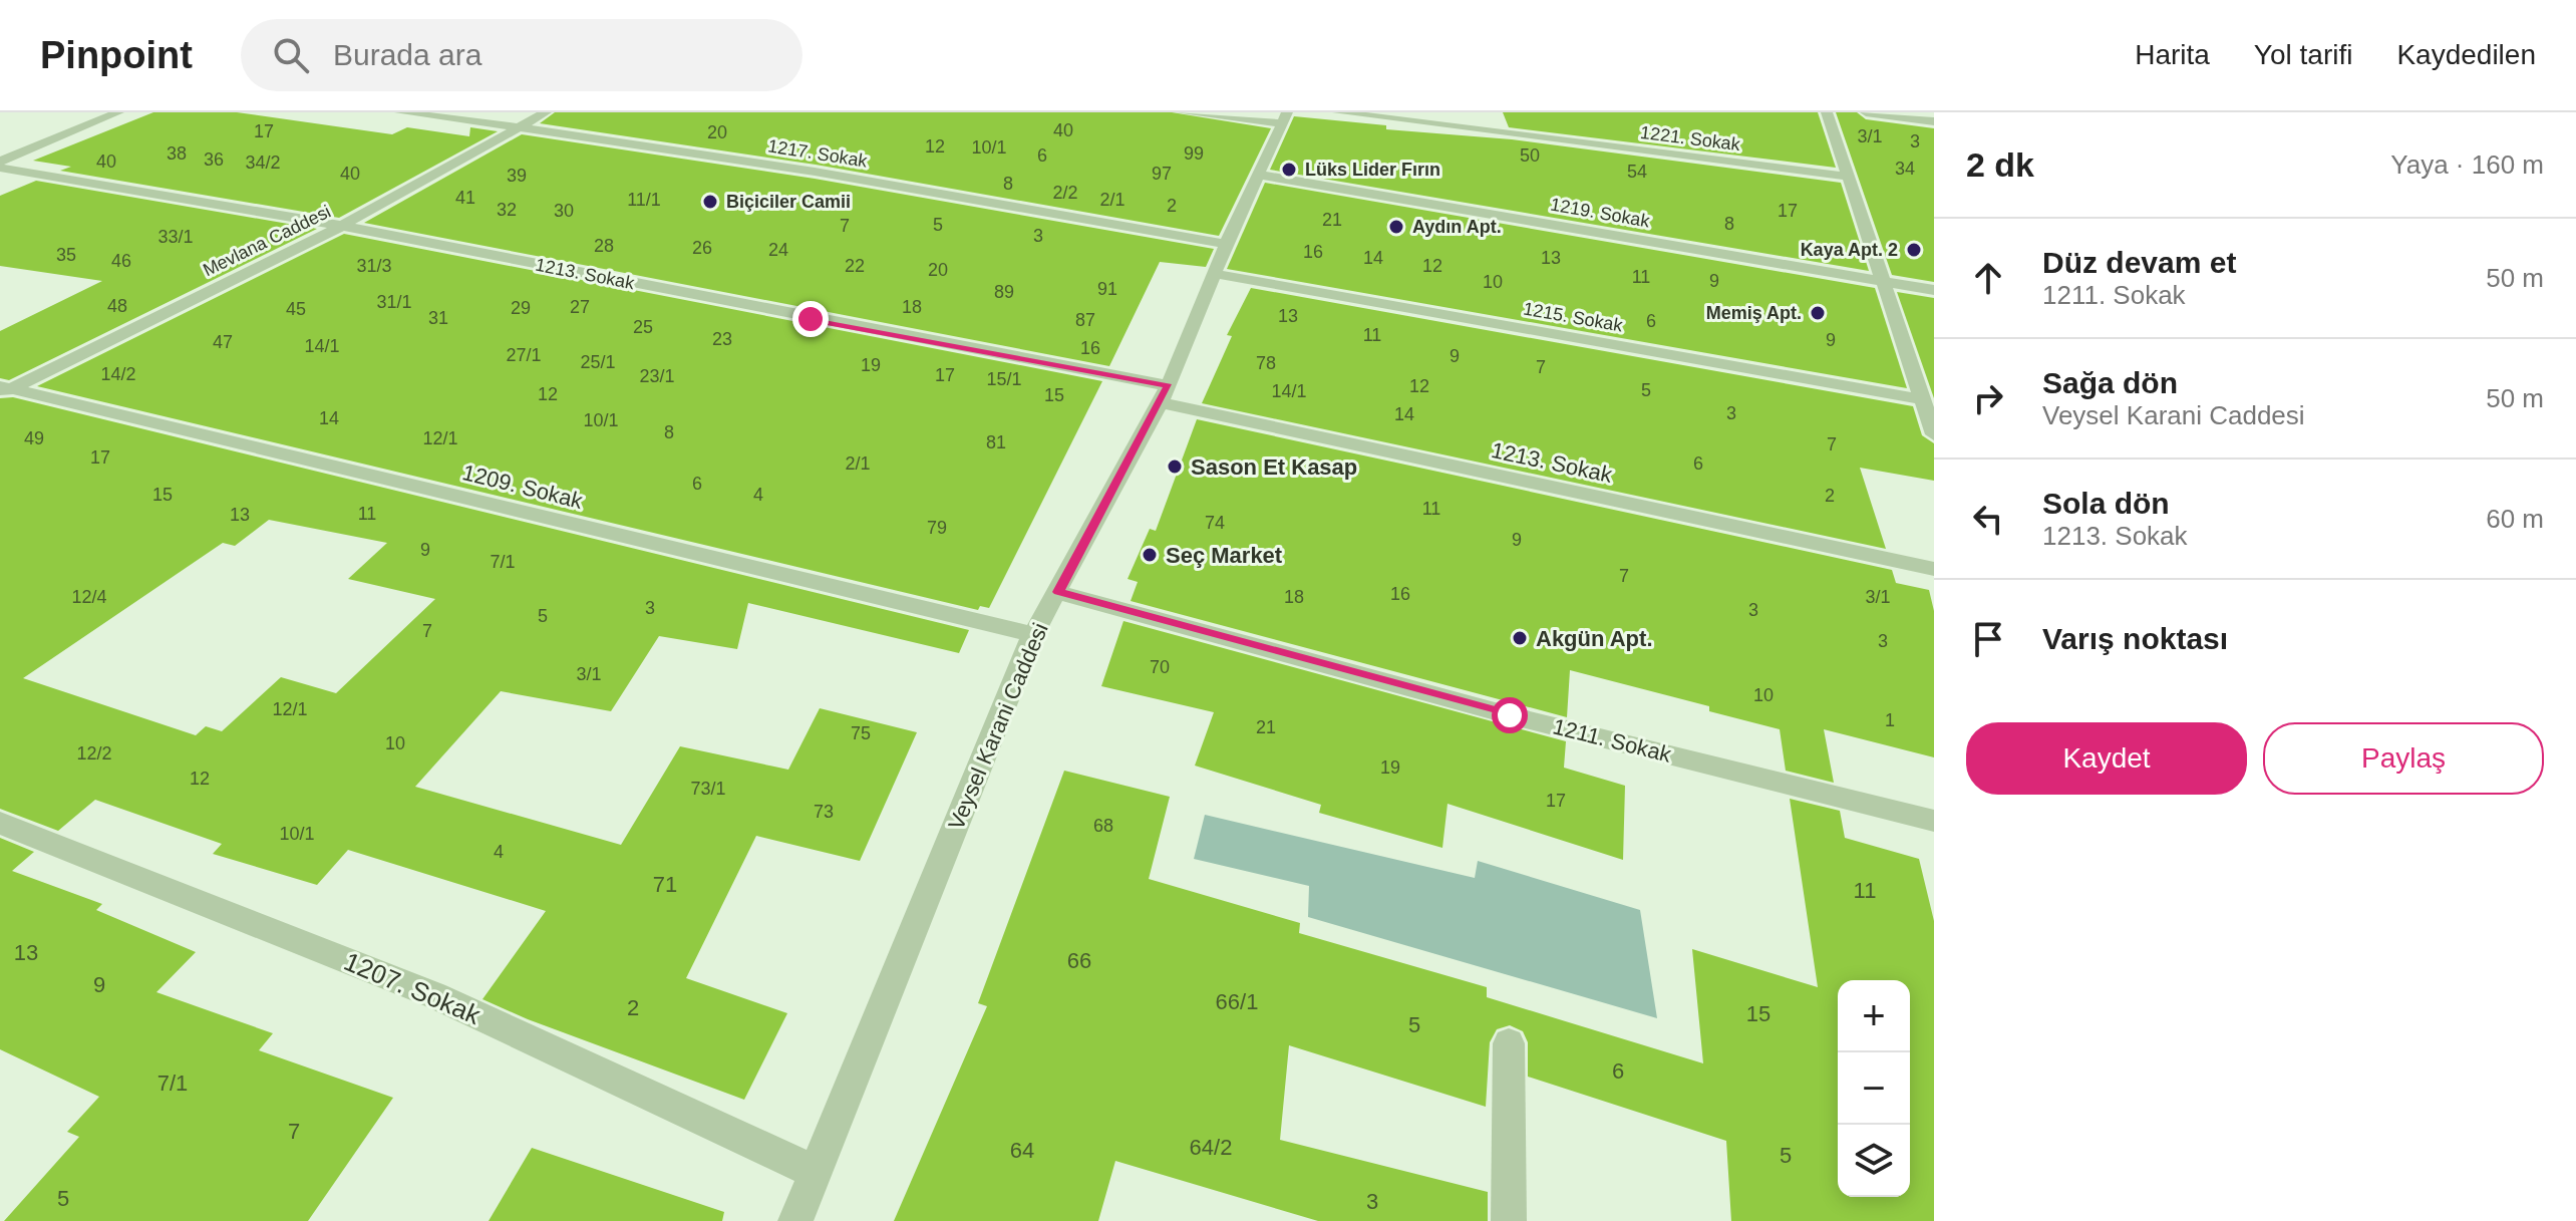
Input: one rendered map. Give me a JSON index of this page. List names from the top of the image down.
{
  "streets": {
    "street": [
      "1221. Sokak",
      "1217. Sokak",
      "1219. Sokak",
      "Mevlana Caddesi",
      "1213. Sokak",
      "1215. Sokak",
      "1209. Sokak",
      "Veysel Karani Caddesi",
      "1211. Sokak",
      "1207. Sokak"
    ]
  },
  "crossings": [
    ["1217. Sokak", "Mevlana Caddesi"],
    ["1217. Sokak", "Veysel Karani Caddesi"],
    ["1219. Sokak", "Veysel Karani Caddesi"],
    ["Mevlana Caddesi", "1213. Sokak"],
    ["Mevlana Caddesi", "1209. Sokak"],
    ["1213. Sokak", "Veysel Karani Caddesi"],
    ["1215. Sokak", "Veysel Karani Caddesi"],
    ["1209. Sokak", "Veysel Karani Caddesi"],
    ["Veysel Karani Caddesi", "1211. Sokak"],
    ["Veysel Karani Caddesi", "1207. Sokak"]
  ],
  "places": [
    "Lüks Lider Fırın",
    "Biçiciler Camii",
    "Aydın Apt.",
    "Kaya Apt. 2",
    "Memiş Apt.",
    "Sason Et Kasap",
    "Seç Market",
    "Akgün Apt."
  ],
  "house_numbers": [
    "40",
    "17",
    "20",
    "3/1",
    "3",
    "12",
    "10/1",
    "38",
    "99",
    "6",
    "50",
    "36",
    "40",
    "34/2",
    "34",
    "54",
    "40",
    "97",
    "39",
    "8",
    "2/2",
    "41",
    "11/1",
    "2/1",
    "2",
    "32",
    "30",
    "17",
    "21",
    "8",
    "5",
    "7",
    "3",
    "33/1",
    "28",
    "26",
    "24",
    "16",
    "35",
    "14",
    "13",
    "46",
    "31/3",
    "22",
    "12",
    "20",
    "11",
    "9",
    "10",
    "91",
    "89",
    "31/1",
    "48",
    "27",
    "18",
    "29",
    "45",
    "13",
    "31",
    "87",
    "6",
    "25",
    "11",
    "23",
    "9",
    "47",
    "14/1",
    "16",
    "27/1",
    "9",
    "25/1",
    "78",
    "19",
    "7",
    "14/2",
    "17",
    "23/1",
    "15/1",
    "12",
    "5",
    "14/1",
    "12",
    "15",
    "3",
    "14",
    "14",
    "10/1",
    "8",
    "49",
    "12/1",
    "81",
    "7",
    "17",
    "2/1",
    "6",
    "6",
    "15",
    "4",
    "2",
    "11",
    "11",
    "13",
    "74",
    "79",
    "9",
    "9",
    "7/1",
    "7",
    "16",
    "12/4",
    "18",
    "3/1",
    "3",
    "3",
    "5",
    "7",
    "3",
    "70",
    "3/1",
    "10",
    "12/1",
    "1",
    "21",
    "75",
    "10",
    "12/2",
    "19",
    "12",
    "73/1",
    "17",
    "73",
    "68",
    "10/1",
    "4",
    "71",
    "11",
    "13",
    "66",
    "9",
    "66/1",
    "2",
    "15",
    "5",
    "6",
    "7/1",
    "7",
    "64/2",
    "64",
    "5",
    "5",
    "3"
  ],
  "page": {
    "header": "Pinpoint",
    "search": "Burada ara",
    "nav": ["Harita", "Yol tarifi", "Kaydedilen"],
    "heading": ["2 dk", "Yaya · 160 m"],
    "list": [
      ["Düz devam et", "1211. Sokak", "50 m"],
      ["Sağa dön", "Veysel Karani Caddesi", "50 m"],
      ["Sola dön", "1213. Sokak", "60 m"],
      "Varış noktası"
    ],
    "buttons": ["Kaydet", "Paylaş"],
    "map_buttons": ["+", "−"]
  }
}
